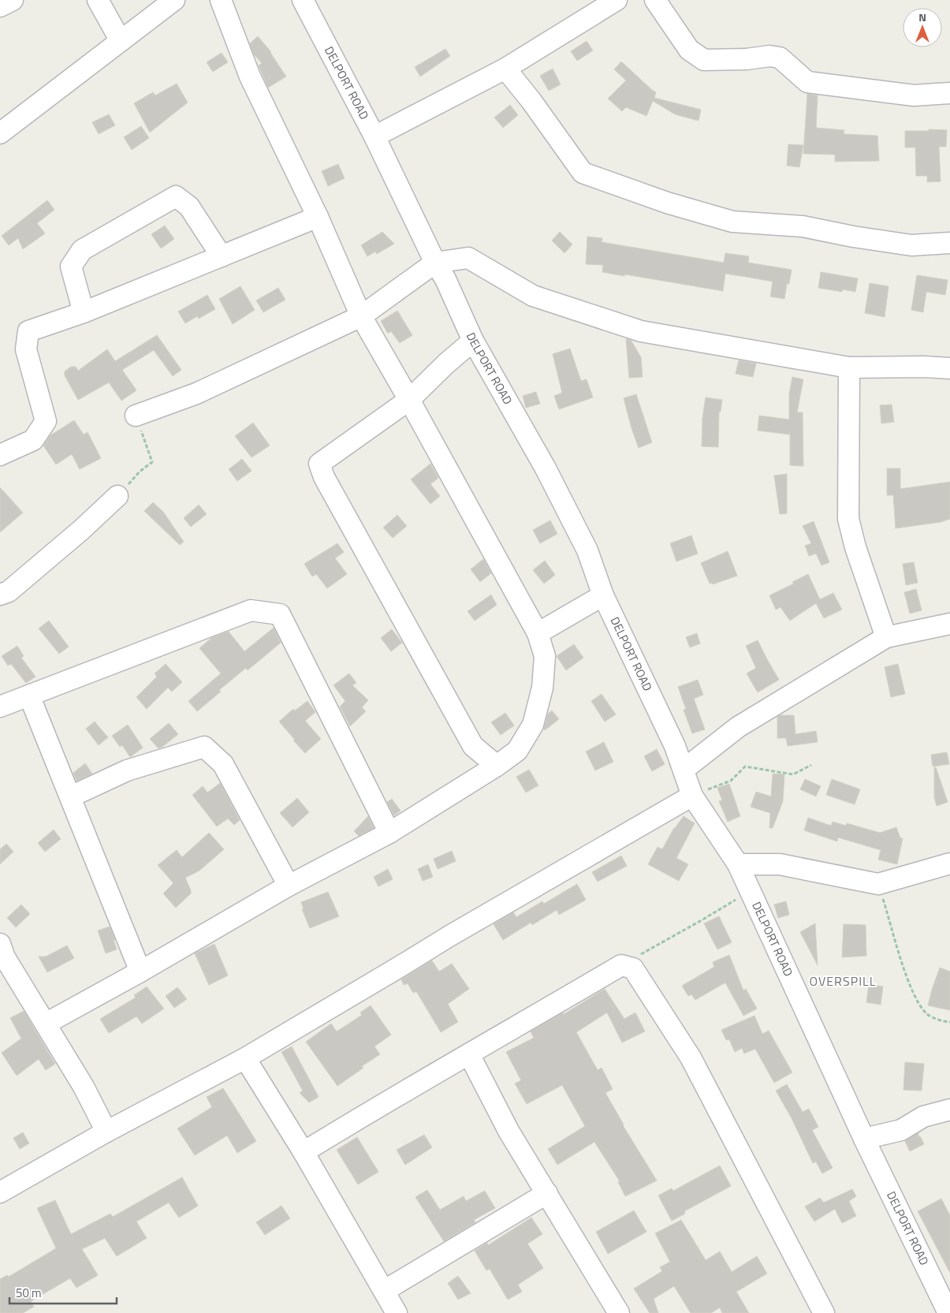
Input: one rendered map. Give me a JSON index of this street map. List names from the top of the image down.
{
  "streets": {
    "street": ["DELPORT ROAD"]
  },
  "districts": ["OVERSPILL"],
  "scale_bar": "50 m",
  "north": "top"
}
